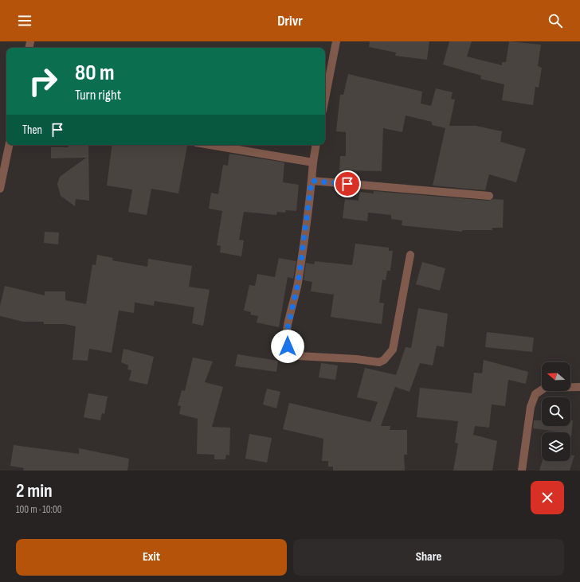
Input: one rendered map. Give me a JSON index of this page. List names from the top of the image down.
{
  "north": "left",
  "page": {
    "header": "Drivr",
    "turn": ["80 m", "Turn right"],
    "then": "Then",
    "heading": ["2 min", "100 m · 10:00"],
    "buttons": ["Exit", "Share"]
  }
}
